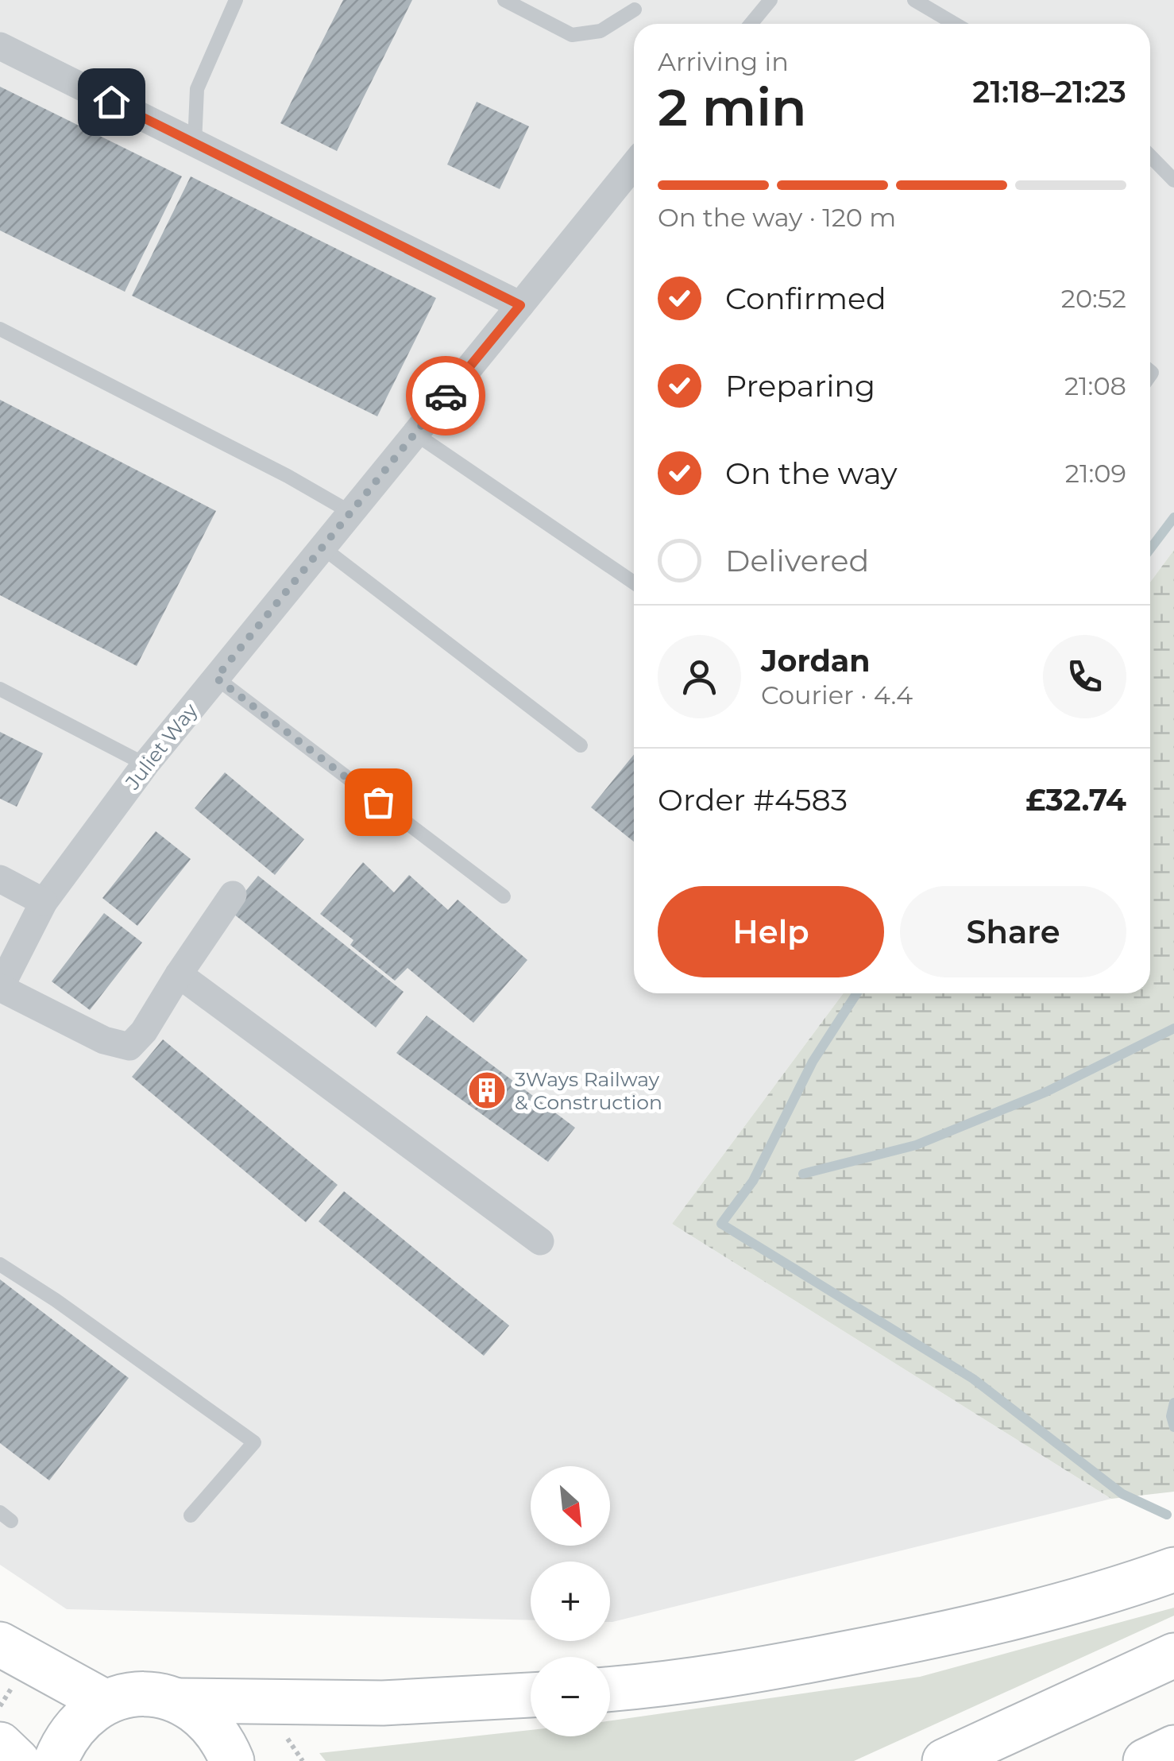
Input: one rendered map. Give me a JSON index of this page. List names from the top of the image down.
{
  "streets": {
    "street": ["Juliet Way"]
  },
  "places": {
    "building": ["3Ways Railway & Construction"]
  },
  "north": "bottom right",
  "page": {
    "heading": ["2 min", "Arriving in", "21:18–21:23"],
    "panel": [
      "Jordan",
      "Courier · 4.4",
      "Order #4583",
      "£32.74"
    ],
    "bar": "On the way · 120 m",
    "list": [
      ["Confirmed", "20:52"],
      ["Preparing", "21:08"],
      ["On the way", "21:09"],
      "Delivered"
    ],
    "buttons": ["Help", "Share"],
    "map_buttons": ["+", "−"]
  }
}
